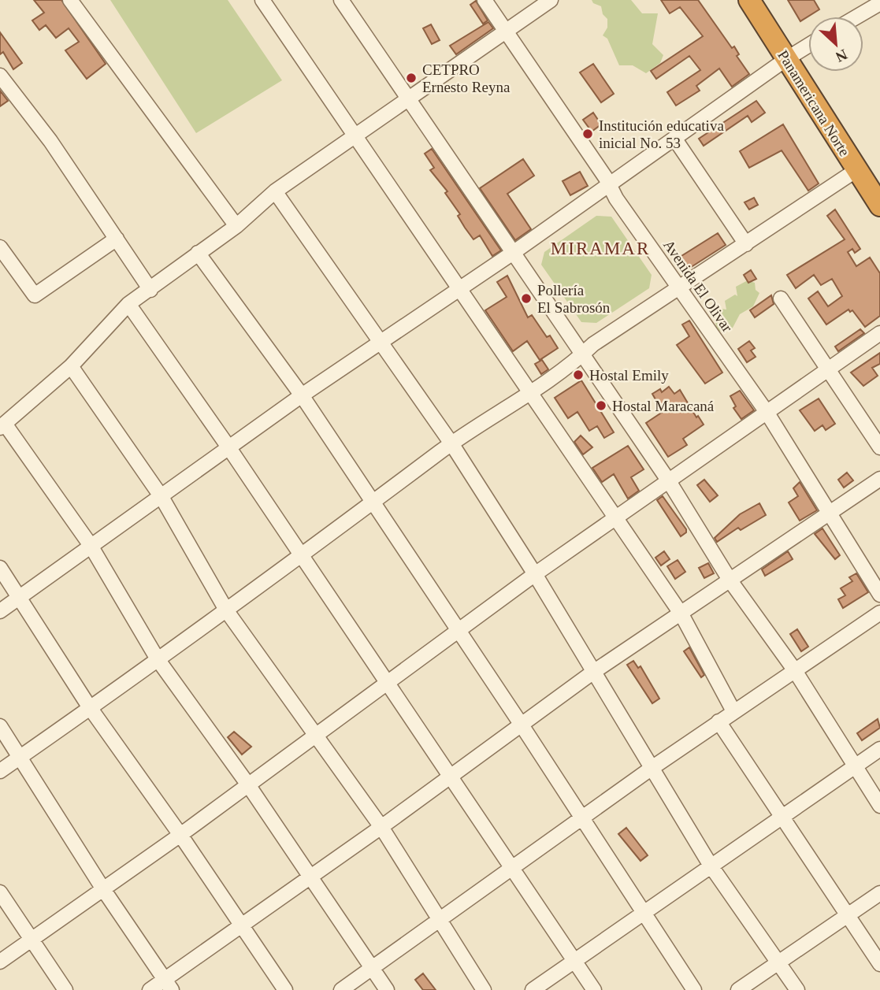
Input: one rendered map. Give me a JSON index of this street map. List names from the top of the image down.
{
  "streets": {
    "highway": ["Panamericana Norte"],
    "street": ["Avenida El Olivar"]
  },
  "districts": ["MIRAMAR"],
  "places": [
    "CETPRO Ernesto Reyna",
    "Institución educativa inicial No. 53",
    "Pollería El Sabrosón",
    "Hostal Emily",
    "Hostal Maracaná"
  ],
  "north": "bottom right"
}
